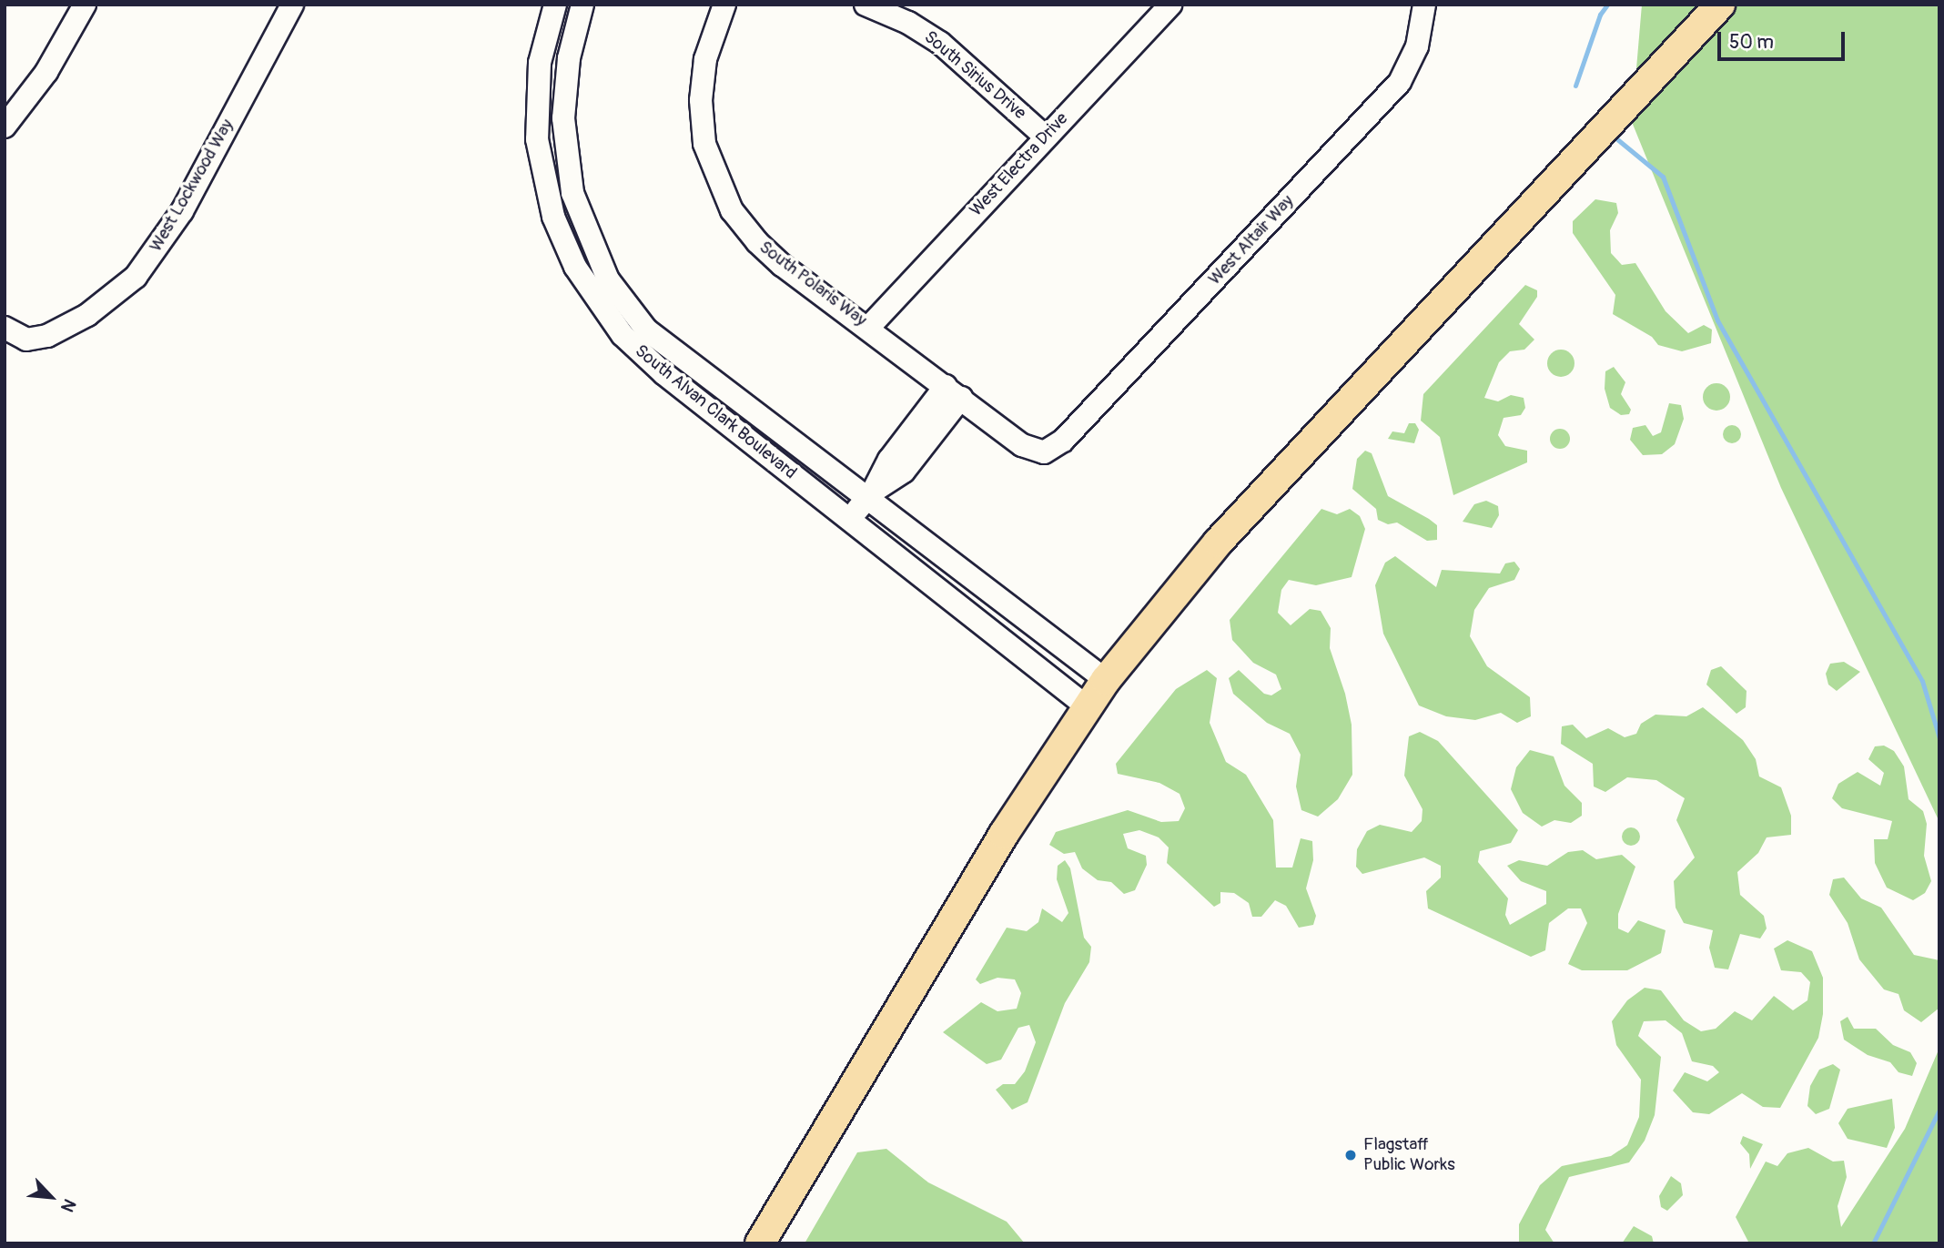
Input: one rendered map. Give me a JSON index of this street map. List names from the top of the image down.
{
  "streets": {
    "street": [
      "South Sirius Drive",
      "West Electra Drive",
      "West Lockwood Way",
      "West Altair Way",
      "South Polaris Way",
      "South Alvan Clark Boulevard"
    ]
  },
  "crossings": [
    ["South Sirius Drive", "West Electra Drive"],
    ["West Electra Drive", "South Polaris Way"],
    ["West Altair Way", "South Polaris Way"]
  ],
  "places": ["Flagstaff Public Works"],
  "scale_bar": "50 m",
  "north": "bottom right"
}
